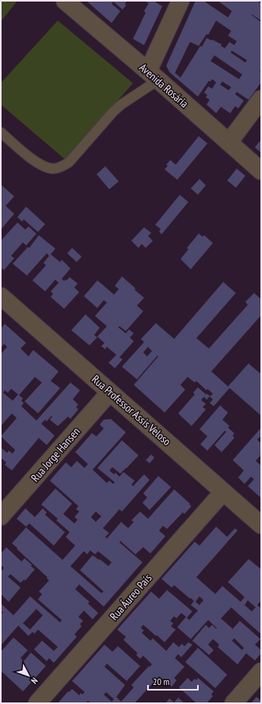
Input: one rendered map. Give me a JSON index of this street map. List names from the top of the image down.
{
  "streets": {
    "street": [
      "Avenida Rosária",
      "Rua Professor Assis Veloso",
      "Rua Jorge Hansen",
      "Rua Áureo País"
    ]
  },
  "crossings": [
    ["Rua Professor Assis Veloso", "Rua Jorge Hansen"],
    ["Rua Professor Assis Veloso", "Rua Áureo País"]
  ],
  "scale_bar": "20 m",
  "north": "bottom right"
}
